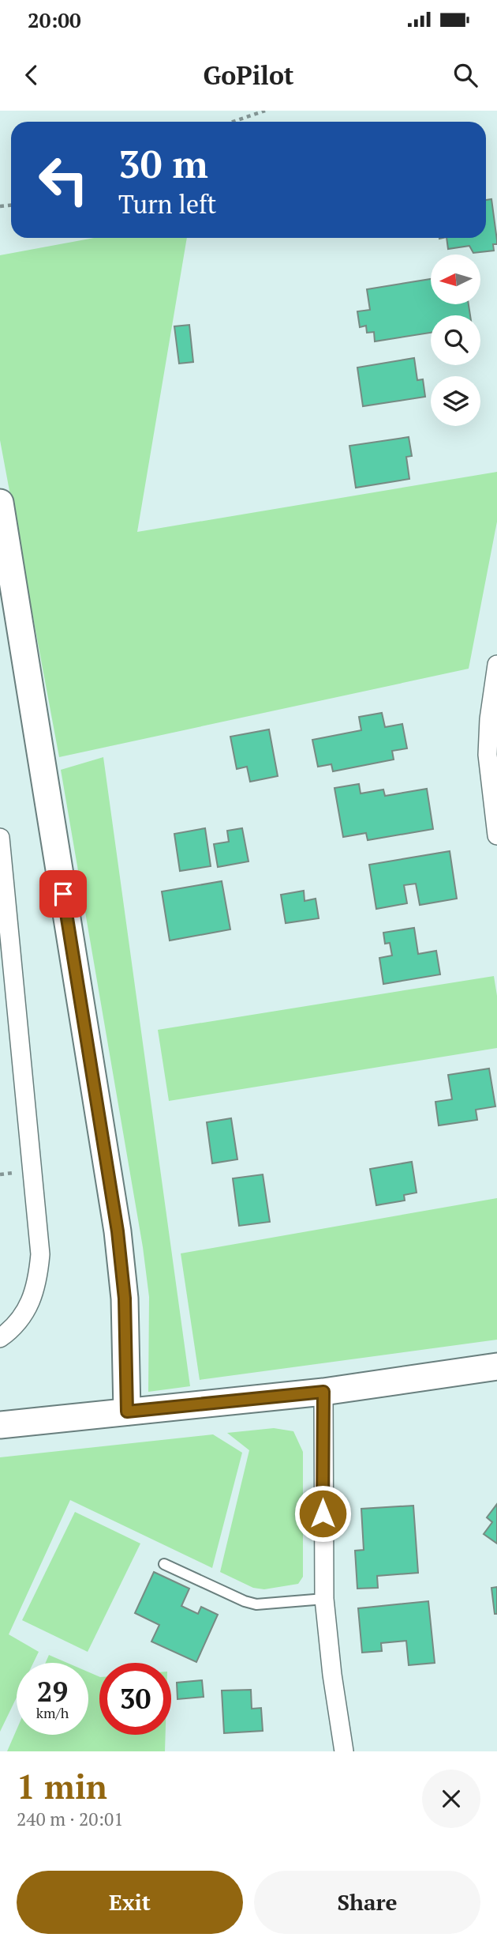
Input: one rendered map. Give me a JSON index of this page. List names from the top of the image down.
{
  "north": "left",
  "page": {
    "status": "20:00",
    "header": "GoPilot",
    "turn": ["30 m", "Turn left"],
    "speed": "29 km/h",
    "limit": "30",
    "heading": ["1 min", "240 m · 20:01"],
    "buttons": ["Exit", "Share"]
  }
}
